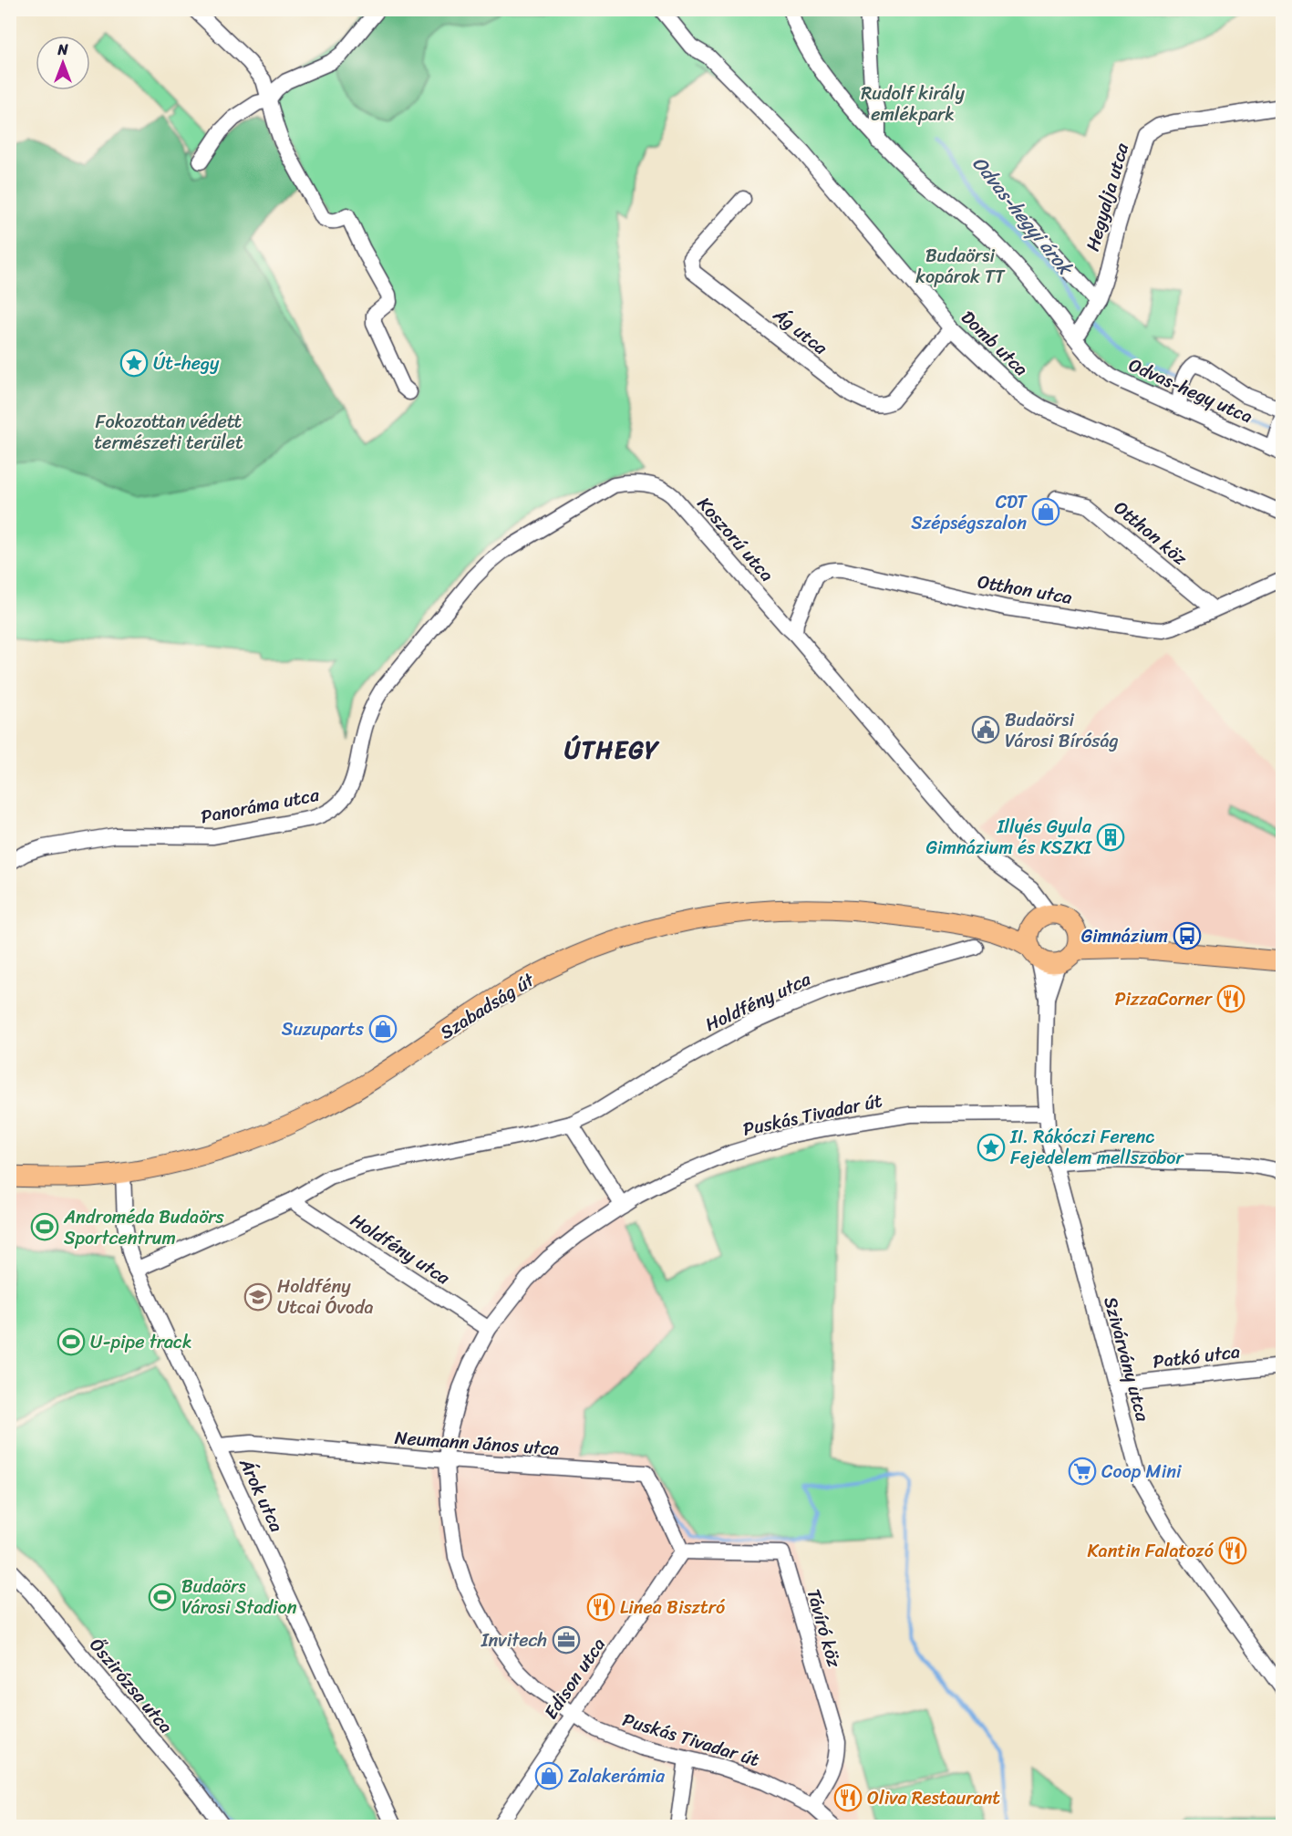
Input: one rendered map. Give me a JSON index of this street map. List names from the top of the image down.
{
  "streets": {
    "main road": ["Szabadság út"],
    "street": [
      "Hegyalja utca",
      "Ág utca",
      "Domb utca",
      "Odvas-hegy utca",
      "Otthon köz",
      "Koszorú utca",
      "Otthon utca",
      "Panoráma utca",
      "Holdfény utca",
      "Puskás Tivadar út",
      "Patkó utca",
      "Szivárvány utca",
      "Neumann János utca",
      "Árok utca",
      "Távíró köz",
      "Edison utca",
      "Őszirózsa utca"
    ]
  },
  "crossings": [
    ["Hegyalja utca", "Odvas-hegy utca"],
    ["Ág utca", "Domb utca"],
    ["Otthon köz", "Otthon utca"],
    ["Koszorú utca", "Otthon utca"],
    ["Koszorú utca", "Panoráma utca"],
    ["Koszorú utca", "Szabadság út"],
    ["Koszorú utca", "Szivárvány utca"],
    ["Holdfény utca", "Puskás Tivadar út"],
    ["Holdfény utca", "Árok utca"],
    ["Szabadság út", "Szivárvány utca"],
    ["Szabadság út", "Árok utca"],
    ["Puskás Tivadar út", "Szivárvány utca"],
    ["Puskás Tivadar út", "Neumann János utca"],
    ["Puskás Tivadar út", "Távíró köz"],
    ["Puskás Tivadar út", "Edison utca"],
    ["Patkó utca", "Szivárvány utca"],
    ["Neumann János utca", "Árok utca"],
    ["Neumann János utca", "Távíró köz"],
    ["Neumann János utca", "Edison utca"],
    ["Távíró köz", "Edison utca"]
  ],
  "districts": ["ÚTHEGY"],
  "water": ["Odvas-hegyi árok"],
  "parks": ["Rudolf király emlékpark", "Budaörsi kopárok TT", "Fokozottan védett természeti terület"],
  "places": {
    "place": ["Út-hegy", "II. Rákóczi Ferenc Fejedelem mellszobor"],
    "shop": ["CDT Szépségszalon", "Suzuparts", "Zalakerámia"],
    "public building": ["Budaörsi Városi Bíróság"],
    "building": ["Illyés Gyula Gimnázium és KSZKI"],
    "bus stop": ["Gimnázium"],
    "restaurant": [
      "PizzaCorner",
      "Kantin Falatozó",
      "Linea Bisztró",
      "Oliva Restaurant"
    ],
    "sports": ["Androméda Budaörs Sportcentrum", "U-pipe track", "Budaörs Városi Stadion"],
    "school or university": ["Holdfény Utcai Óvoda"],
    "supermarket": ["Coop Mini"],
    "office": ["Invitech"]
  },
  "north": "top"
}
